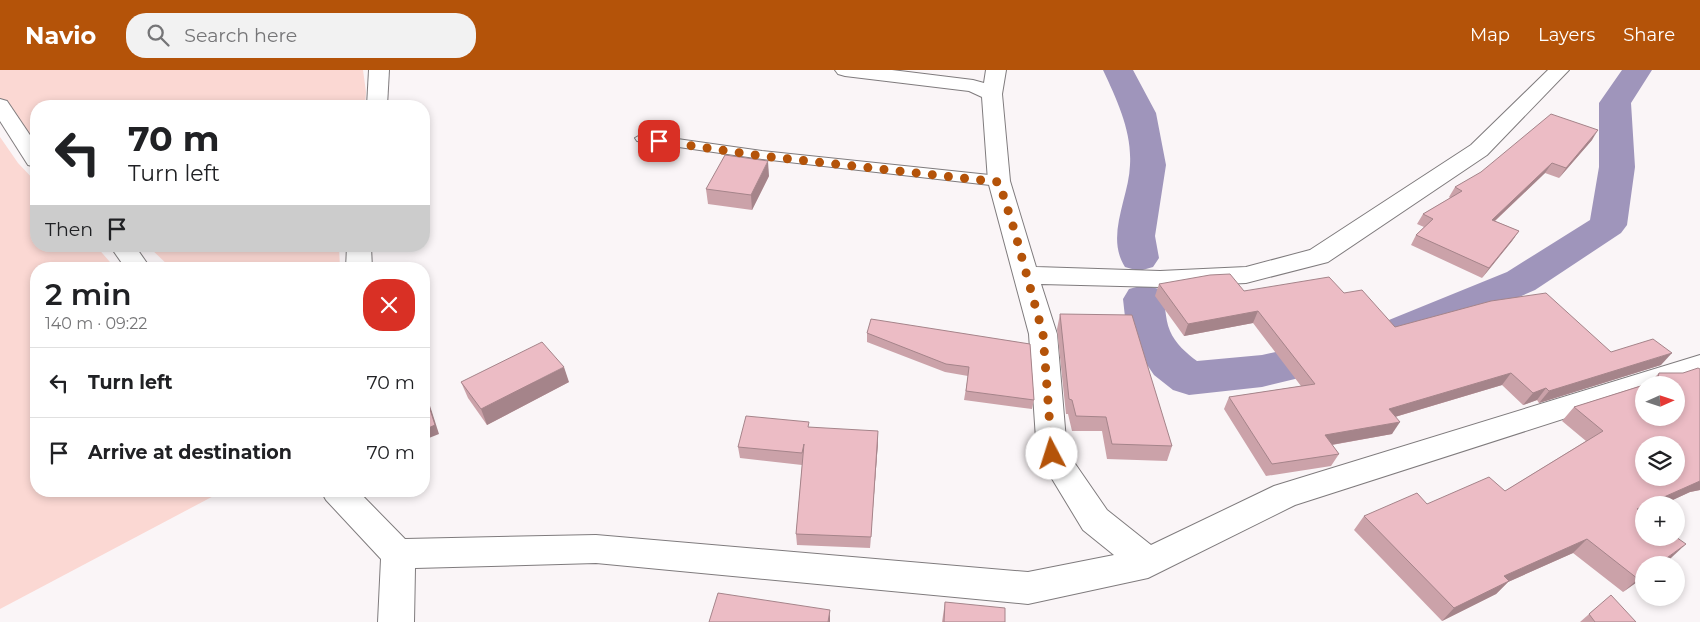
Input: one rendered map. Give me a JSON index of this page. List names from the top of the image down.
{
  "north": "right",
  "page": {
    "header": "Navio",
    "search": "Search here",
    "nav": ["Map", "Layers", "Share"],
    "turn": ["70 m", "Turn left"],
    "then": "Then",
    "heading": ["2 min", "140 m · 09:22"],
    "list": [
      {
        "name": "Turn left",
        "value": "70 m"
      },
      {
        "name": "Arrive at destination",
        "value": "70 m"
      }
    ],
    "map_buttons": ["+", "−"]
  }
}
